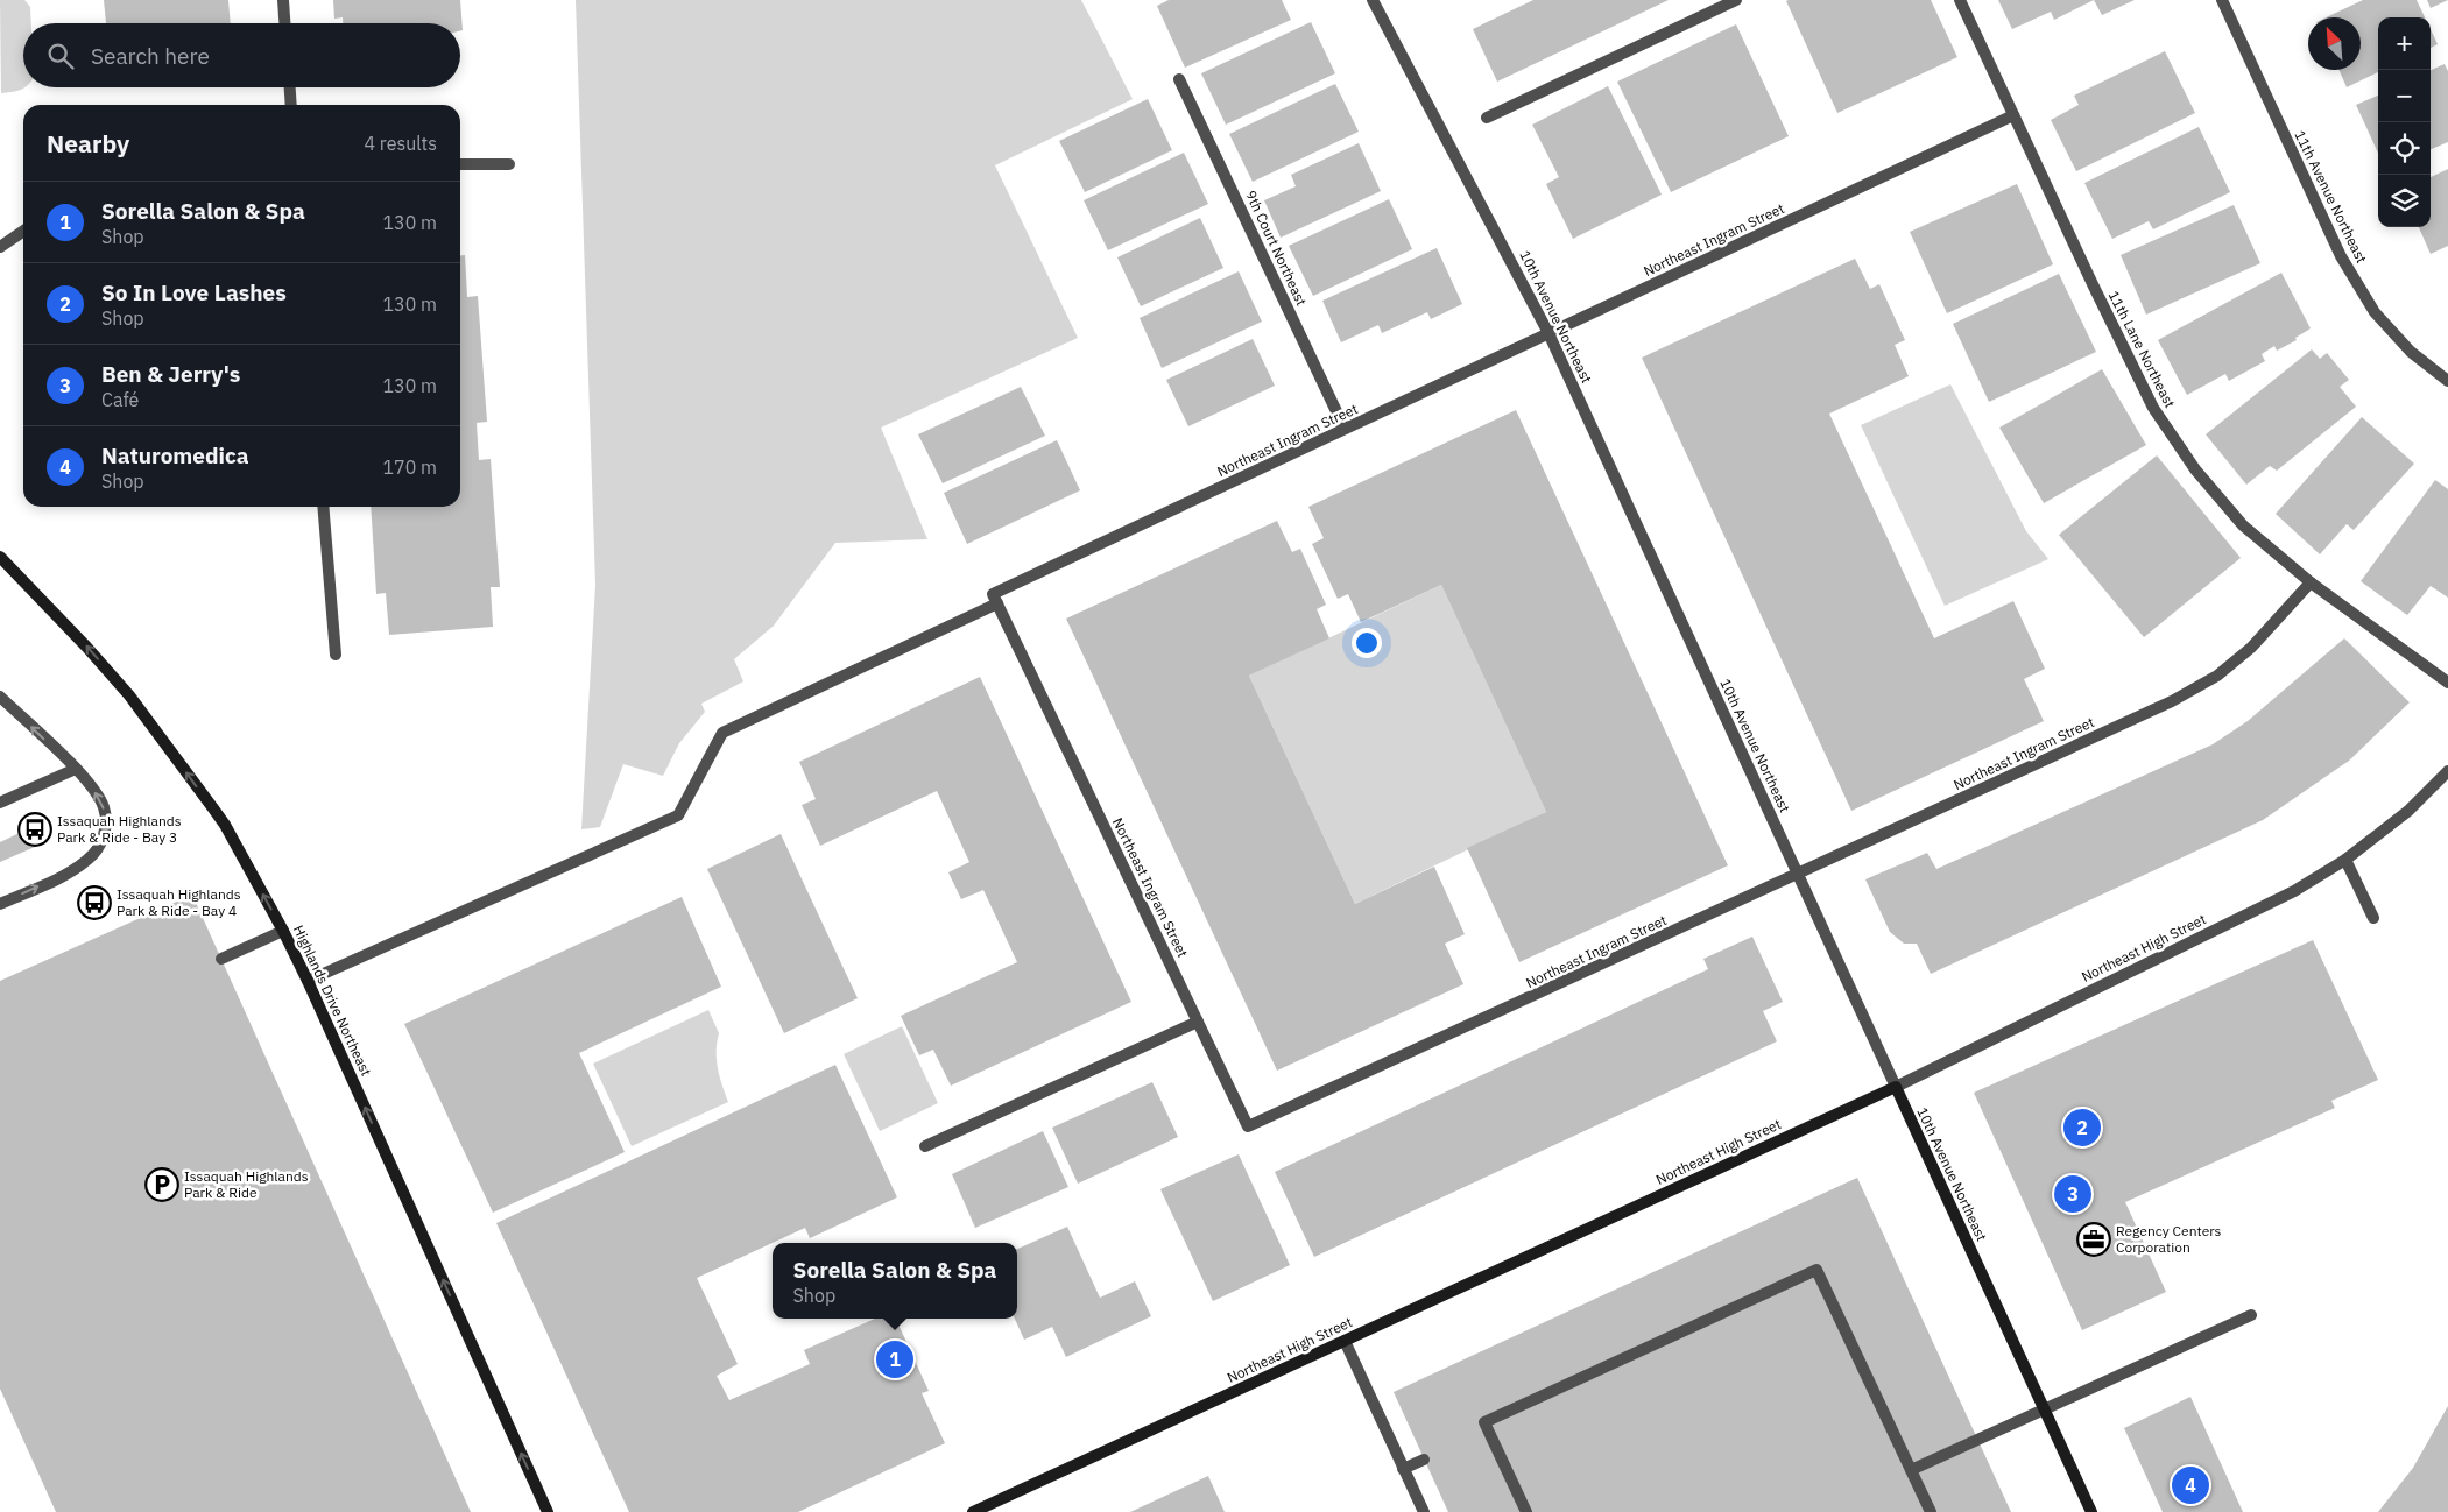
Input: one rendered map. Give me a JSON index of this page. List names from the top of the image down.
{
  "streets": {
    "street": [
      "11th Avenue Northeast",
      "Northeast Ingram Street",
      "9th Court Northeast",
      "10th Avenue Northeast",
      "11th Lane Northeast",
      "Northeast High Street",
      "Highlands Drive Northeast"
    ]
  },
  "crossings": [
    ["Northeast Ingram Street", "9th Court Northeast"],
    ["Northeast Ingram Street", "10th Avenue Northeast"],
    ["Northeast Ingram Street", "11th Lane Northeast"],
    ["10th Avenue Northeast", "Northeast High Street"]
  ],
  "one_way": ["Highlands Drive Northeast"],
  "places": {
    "bus stop": ["Issaquah Highlands Park & Ride - Bay 3", "Issaquah Highlands Park & Ride - Bay 4"],
    "parking": ["Issaquah Highlands Park & Ride"],
    "office": ["Regency Centers Corporation"]
  },
  "north": "top left",
  "page": {
    "map_buttons": ["+", "−"],
    "search": "Search here",
    "heading": ["Nearby", "4 results"],
    "list": [
      {
        "mark": "1",
        "name": "Sorella Salon & Spa",
        "note": "Shop",
        "value": "130 m"
      },
      {
        "mark": "2",
        "name": "So In Love Lashes",
        "note": "Shop",
        "value": "130 m"
      },
      {
        "mark": "3",
        "name": "Ben & Jerry's",
        "note": "Café",
        "value": "130 m"
      },
      {
        "mark": "4",
        "name": "Naturomedica",
        "note": "Shop",
        "value": "170 m"
      }
    ],
    "pins": [
      "2",
      "3",
      "1",
      "4"
    ],
    "popup": ["Sorella Salon & Spa", "Shop"]
  }
}
